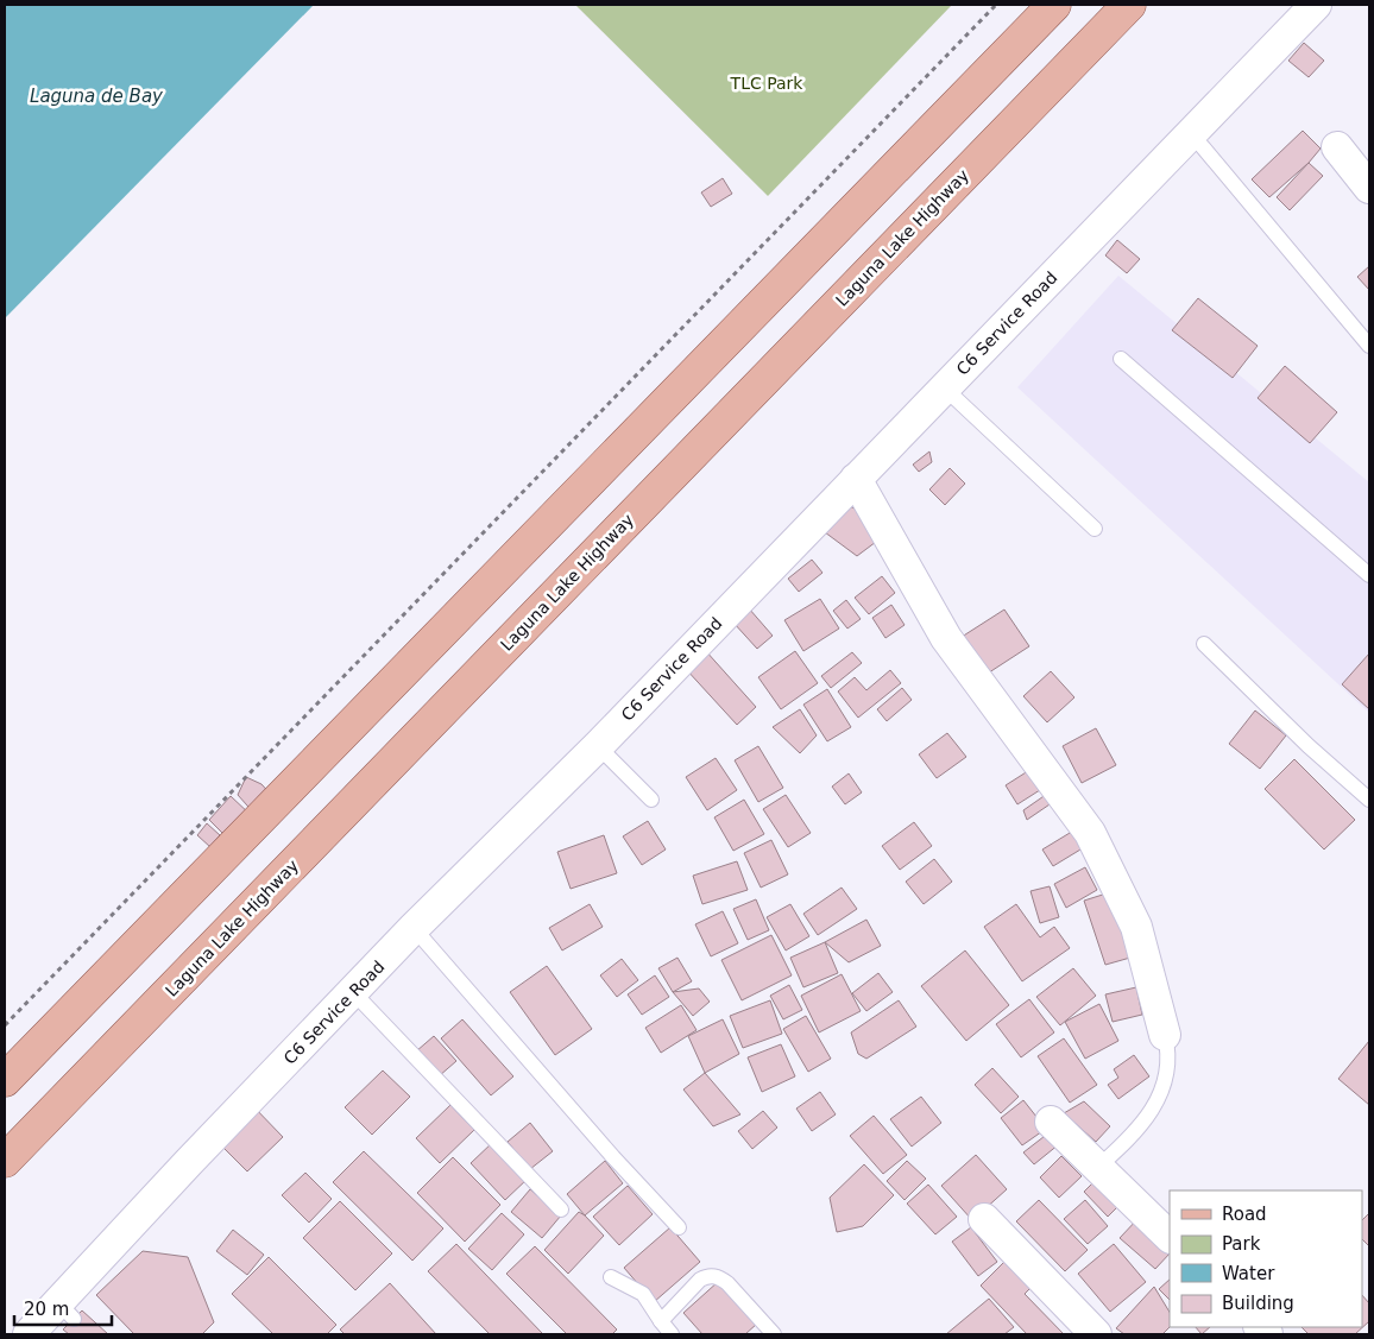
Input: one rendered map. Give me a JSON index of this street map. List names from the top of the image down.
{
  "streets": {
    "main road": ["Laguna Lake Highway"],
    "street": ["C6 Service Road"]
  },
  "water": ["Laguna de Bay"],
  "parks": ["TLC Park"],
  "legend": [
    "Road",
    "Park",
    "Water",
    "Building"
  ],
  "scale_bar": "20 m"
}
